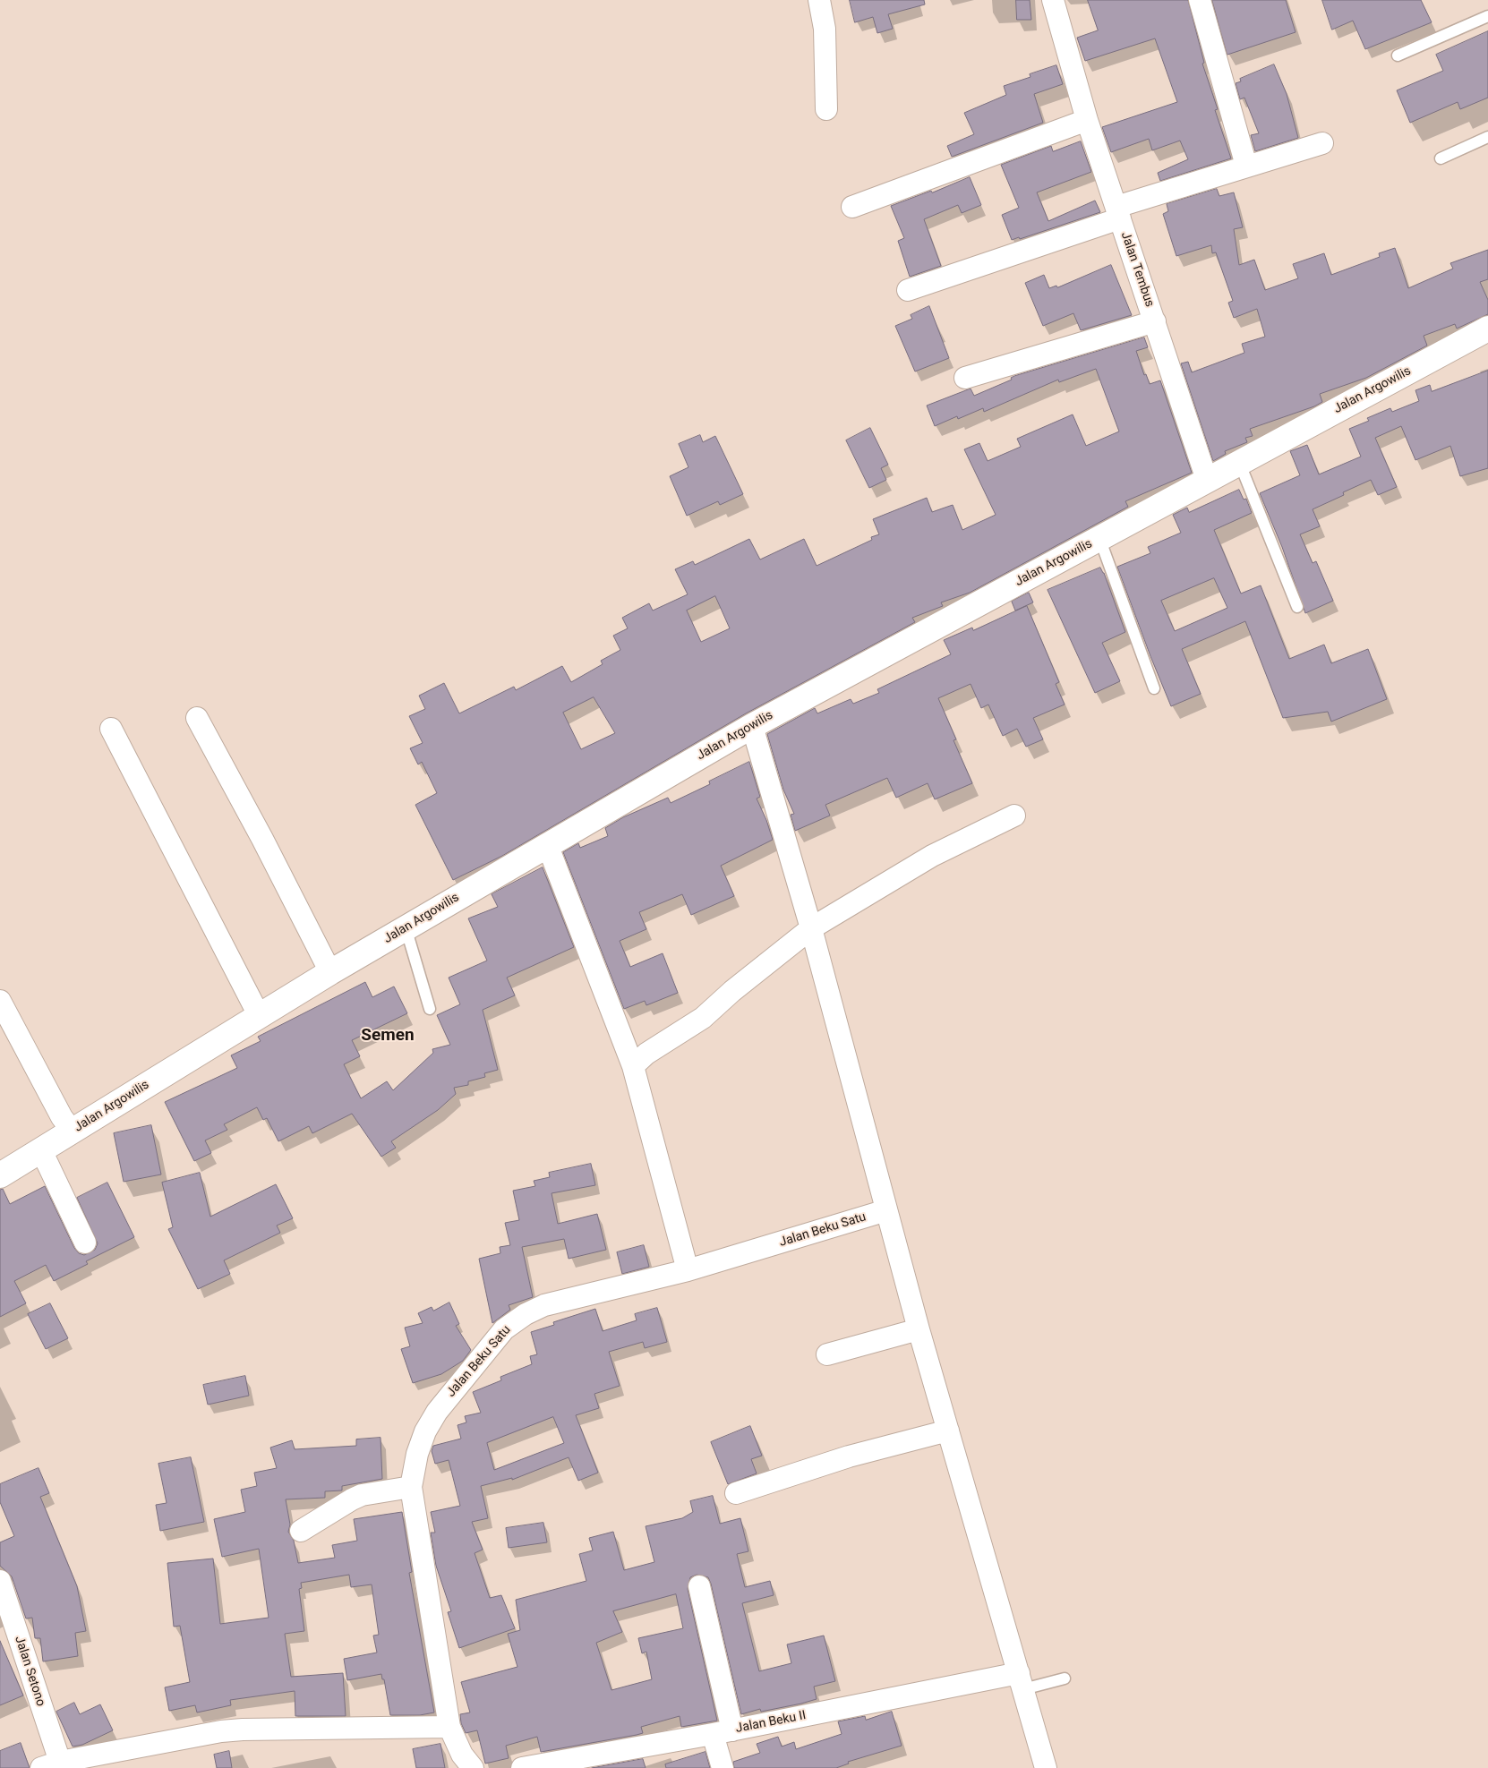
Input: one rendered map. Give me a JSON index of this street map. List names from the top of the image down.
{
  "streets": {
    "street": [
      "Jalan Tembus",
      "Jalan Argowilis",
      "Jalan Beku Satu",
      "Jalan Setono",
      "Jalan Beku II"
    ]
  },
  "crossings": [
    ["Jalan Tembus", "Jalan Argowilis"]
  ],
  "districts": ["Semen"]
}
